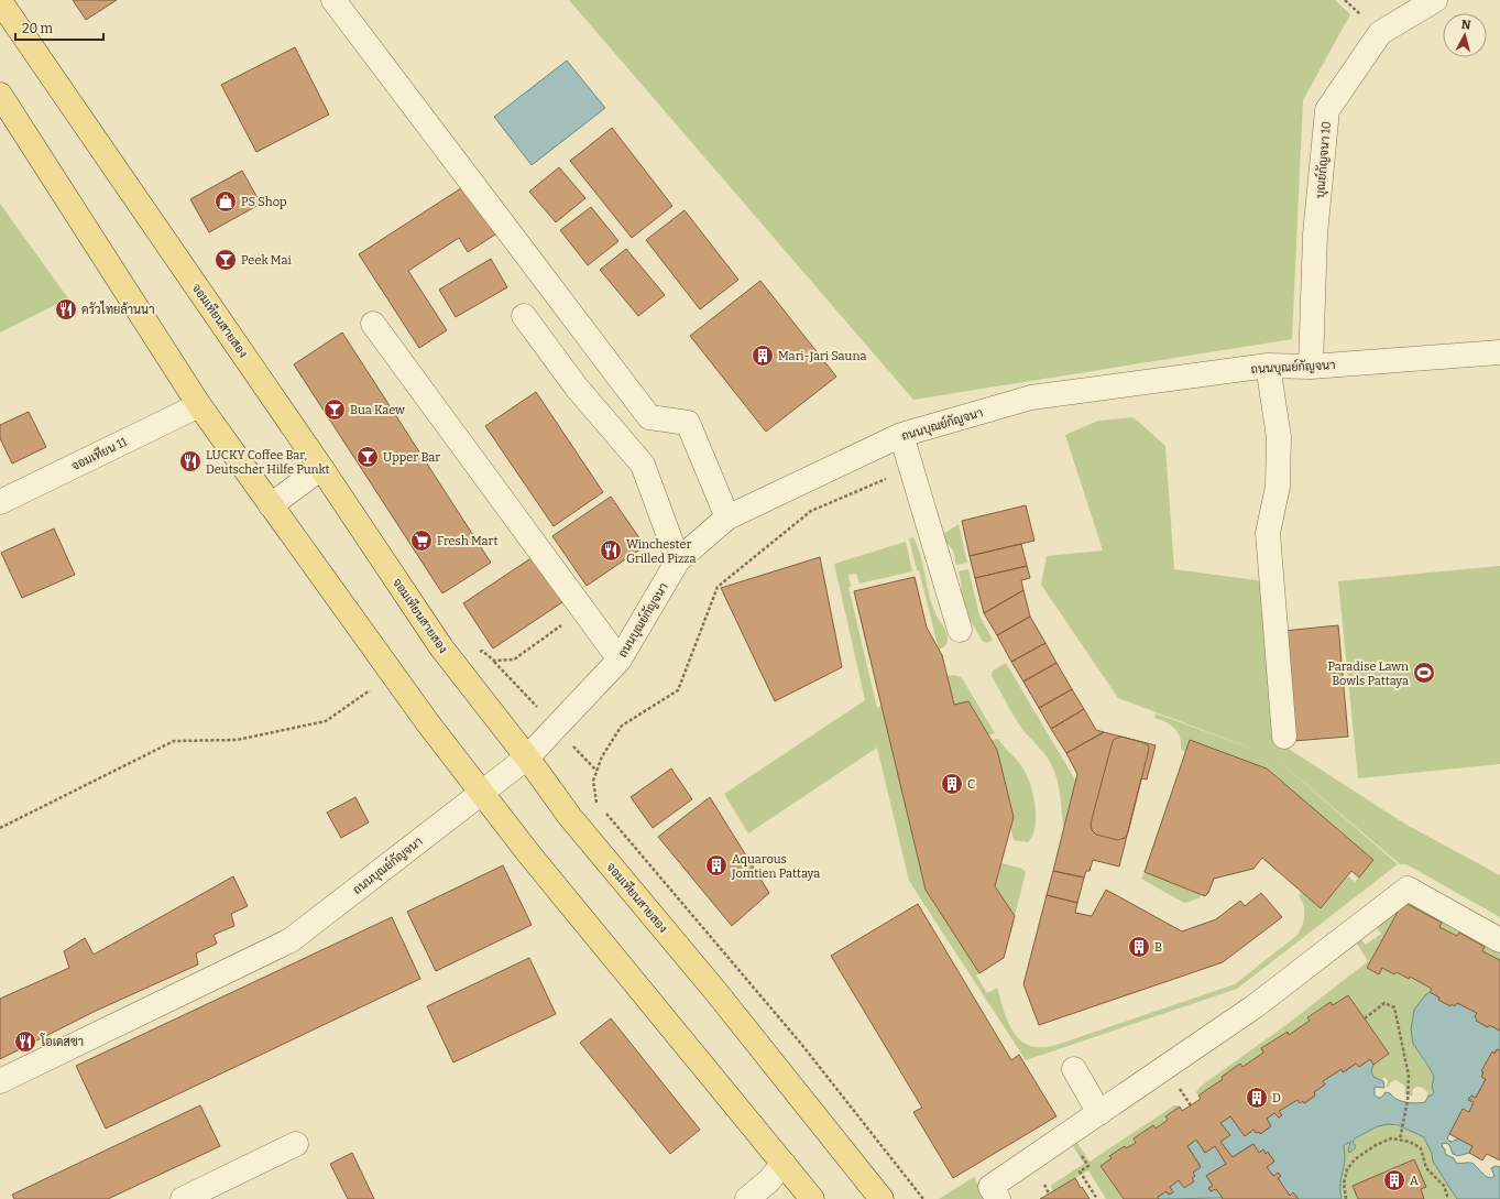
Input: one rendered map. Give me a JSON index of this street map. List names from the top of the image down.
{
  "streets": {
    "main road": ["จอมเทียนสายสอง"],
    "street": ["บุณย์กัญจนา 10", "ถนนบุณย์กัญจนา", "จอมเทียน 11"]
  },
  "crossings": [
    ["บุณย์กัญจนา 10", "ถนนบุณย์กัญจนา"],
    ["จอมเทียนสายสอง", "ถนนบุณย์กัญจนา"]
  ],
  "places": {
    "shop": ["PS Shop"],
    "bar": ["Peek Mai", "Bua Kaew", "Upper Bar"],
    "restaurant": [
      "ครัวไทยล้านนา",
      "LUCKY Coffee Bar, Deutscher Hilfe Punkt",
      "Winchester Grilled Pizza",
      "โอเดสซา"
    ],
    "building": [
      "Mari-Jari Sauna",
      "C",
      "Aquarous Jomtien Pattaya",
      "B",
      "D",
      "A"
    ],
    "supermarket": ["Fresh Mart"],
    "sports": ["Paradise Lawn Bowls Pattaya"]
  },
  "scale_bar": "20 m",
  "north": "top"
}
